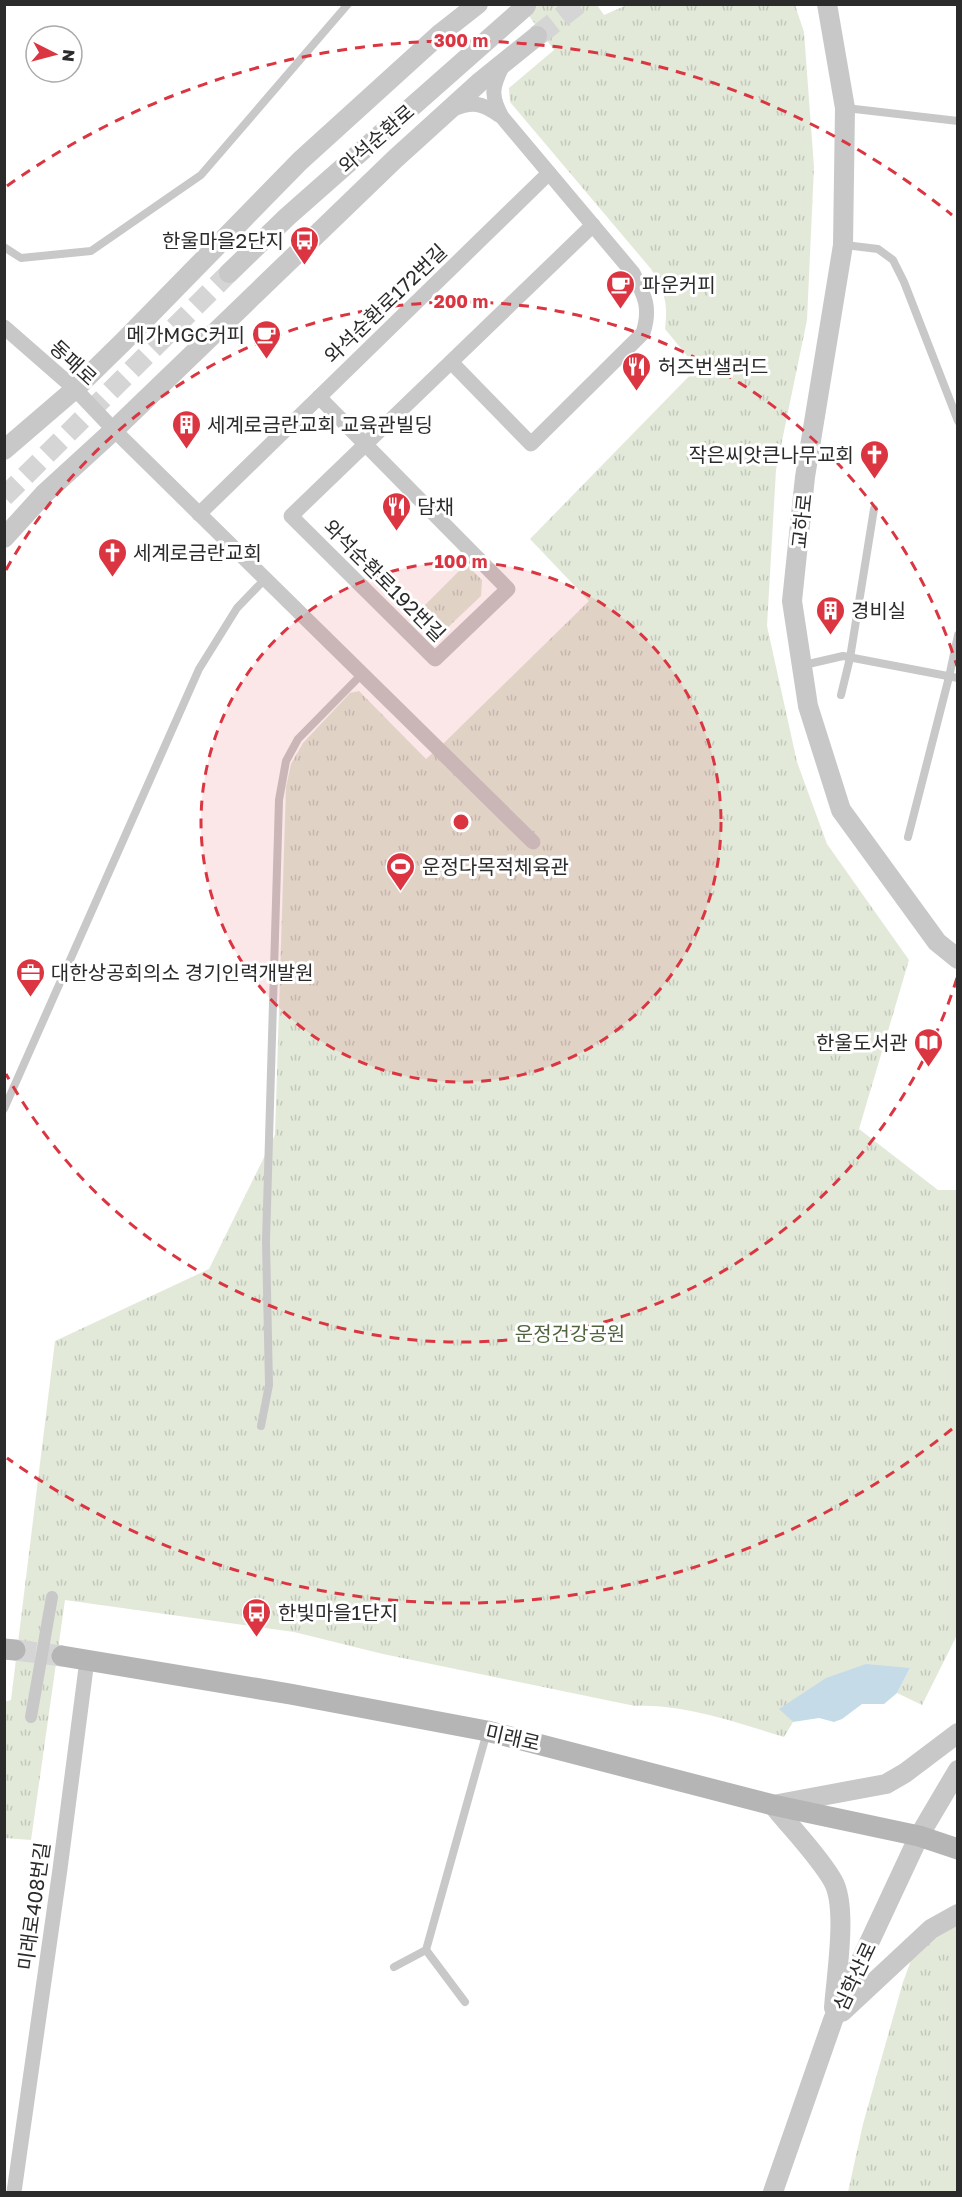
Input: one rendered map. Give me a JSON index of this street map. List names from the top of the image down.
{
  "streets": {
    "main road": ["미래로"],
    "street": [
      "와석순환로",
      "와석순환로172번길",
      "동패로",
      "교하로",
      "와석순환로192번길",
      "미래로408번길",
      "심학산로"
    ]
  },
  "crossings": [
    ["와석순환로172번길", "와석순환로192번길"],
    ["미래로", "미래로408번길"],
    ["미래로", "심학산로"]
  ],
  "parks": ["운정건강공원"],
  "places": {
    "bus stop": ["한울마을2단지", "한빛마을1단지"],
    "cafe": ["파운커피", "메가MGC커피"],
    "restaurant": ["허즈번샐러드", "담채"],
    "building": ["세계로금란교회 교육관빌딩", "경비실"],
    "church": ["작은씨앗큰나무교회", "세계로금란교회"],
    "sports": ["운정다목적체육관"],
    "office": ["대한상공회의소 경기인력개발원"],
    "library": ["한울도서관"]
  },
  "north": "right",
  "rings": ["300 m", "200 m", "100 m"]
}
